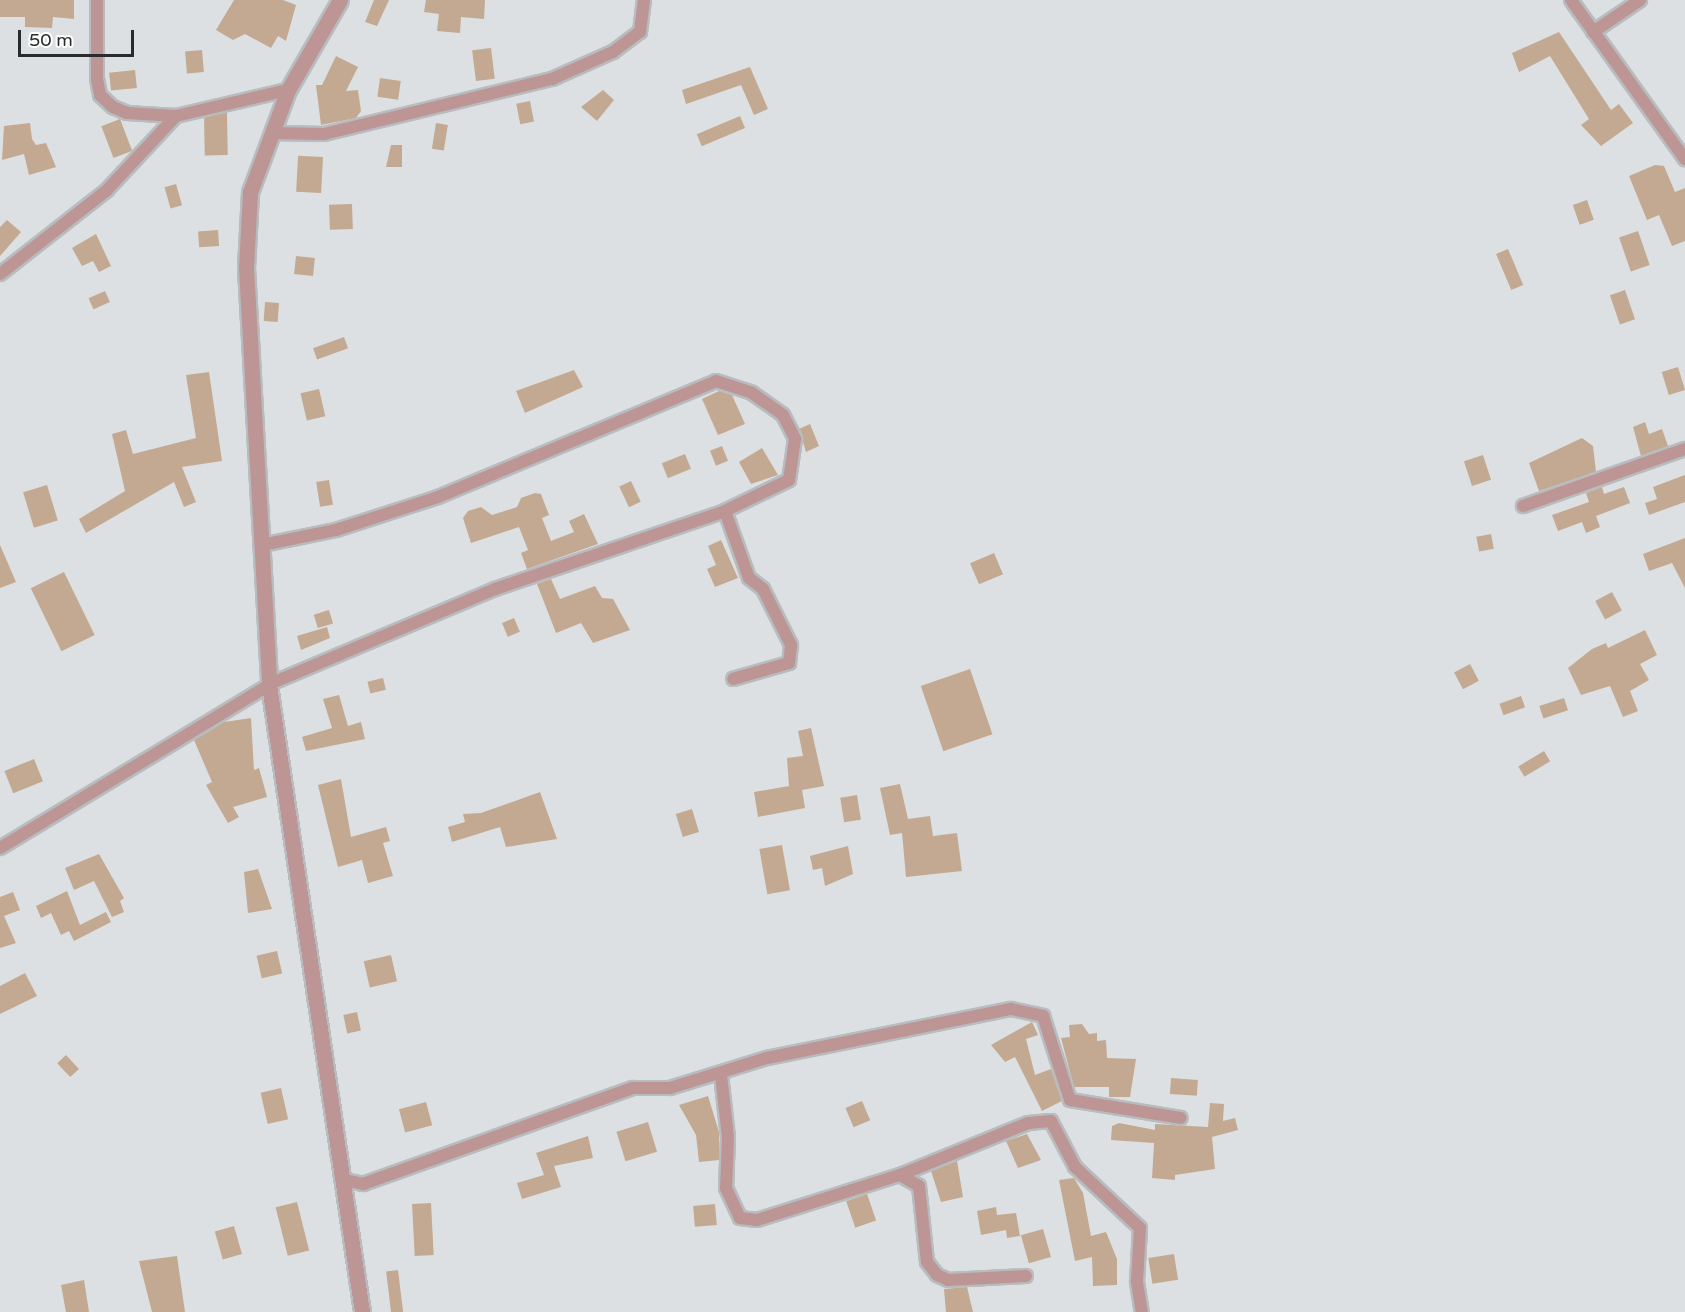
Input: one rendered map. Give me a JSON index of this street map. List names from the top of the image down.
{
  "scale_bar": "50 m"
}
